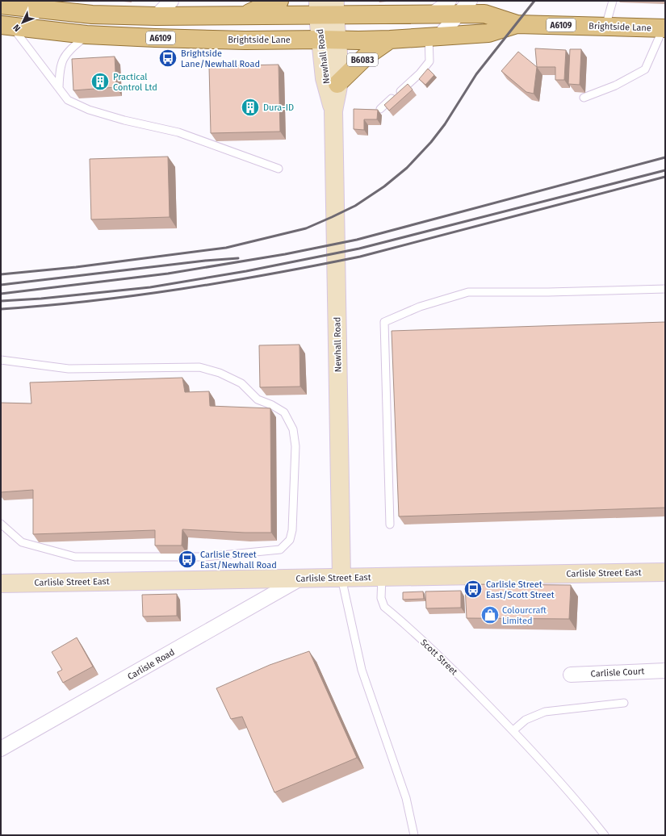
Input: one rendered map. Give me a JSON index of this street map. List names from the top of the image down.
{
  "streets": {
    "main road": [
      "A6109",
      "Brightside Lane",
      "Newhall Road",
      "B6083",
      "Carlisle Street East"
    ],
    "street": ["Carlisle Road", "Carlisle Court"],
    "lane": ["Scott Street"]
  },
  "crossings": [
    ["Brightside Lane", "Newhall Road"],
    ["Brightside Lane", "B6083"],
    ["Newhall Road", "B6083"],
    ["Newhall Road", "Carlisle Street East"],
    ["Carlisle Street East", "Scott Street"],
    ["Carlisle Street East", "Carlisle Road"]
  ],
  "places": {
    "bus stop": ["Brightside Lane/Newhall Road", "Carlisle Street East/Newhall Road", "Carlisle Street East/Scott Street"],
    "building": ["Practical Control Ltd", "Dura-ID"],
    "shop": ["Colourcraft Limited"]
  },
  "north": "bottom left"
}
